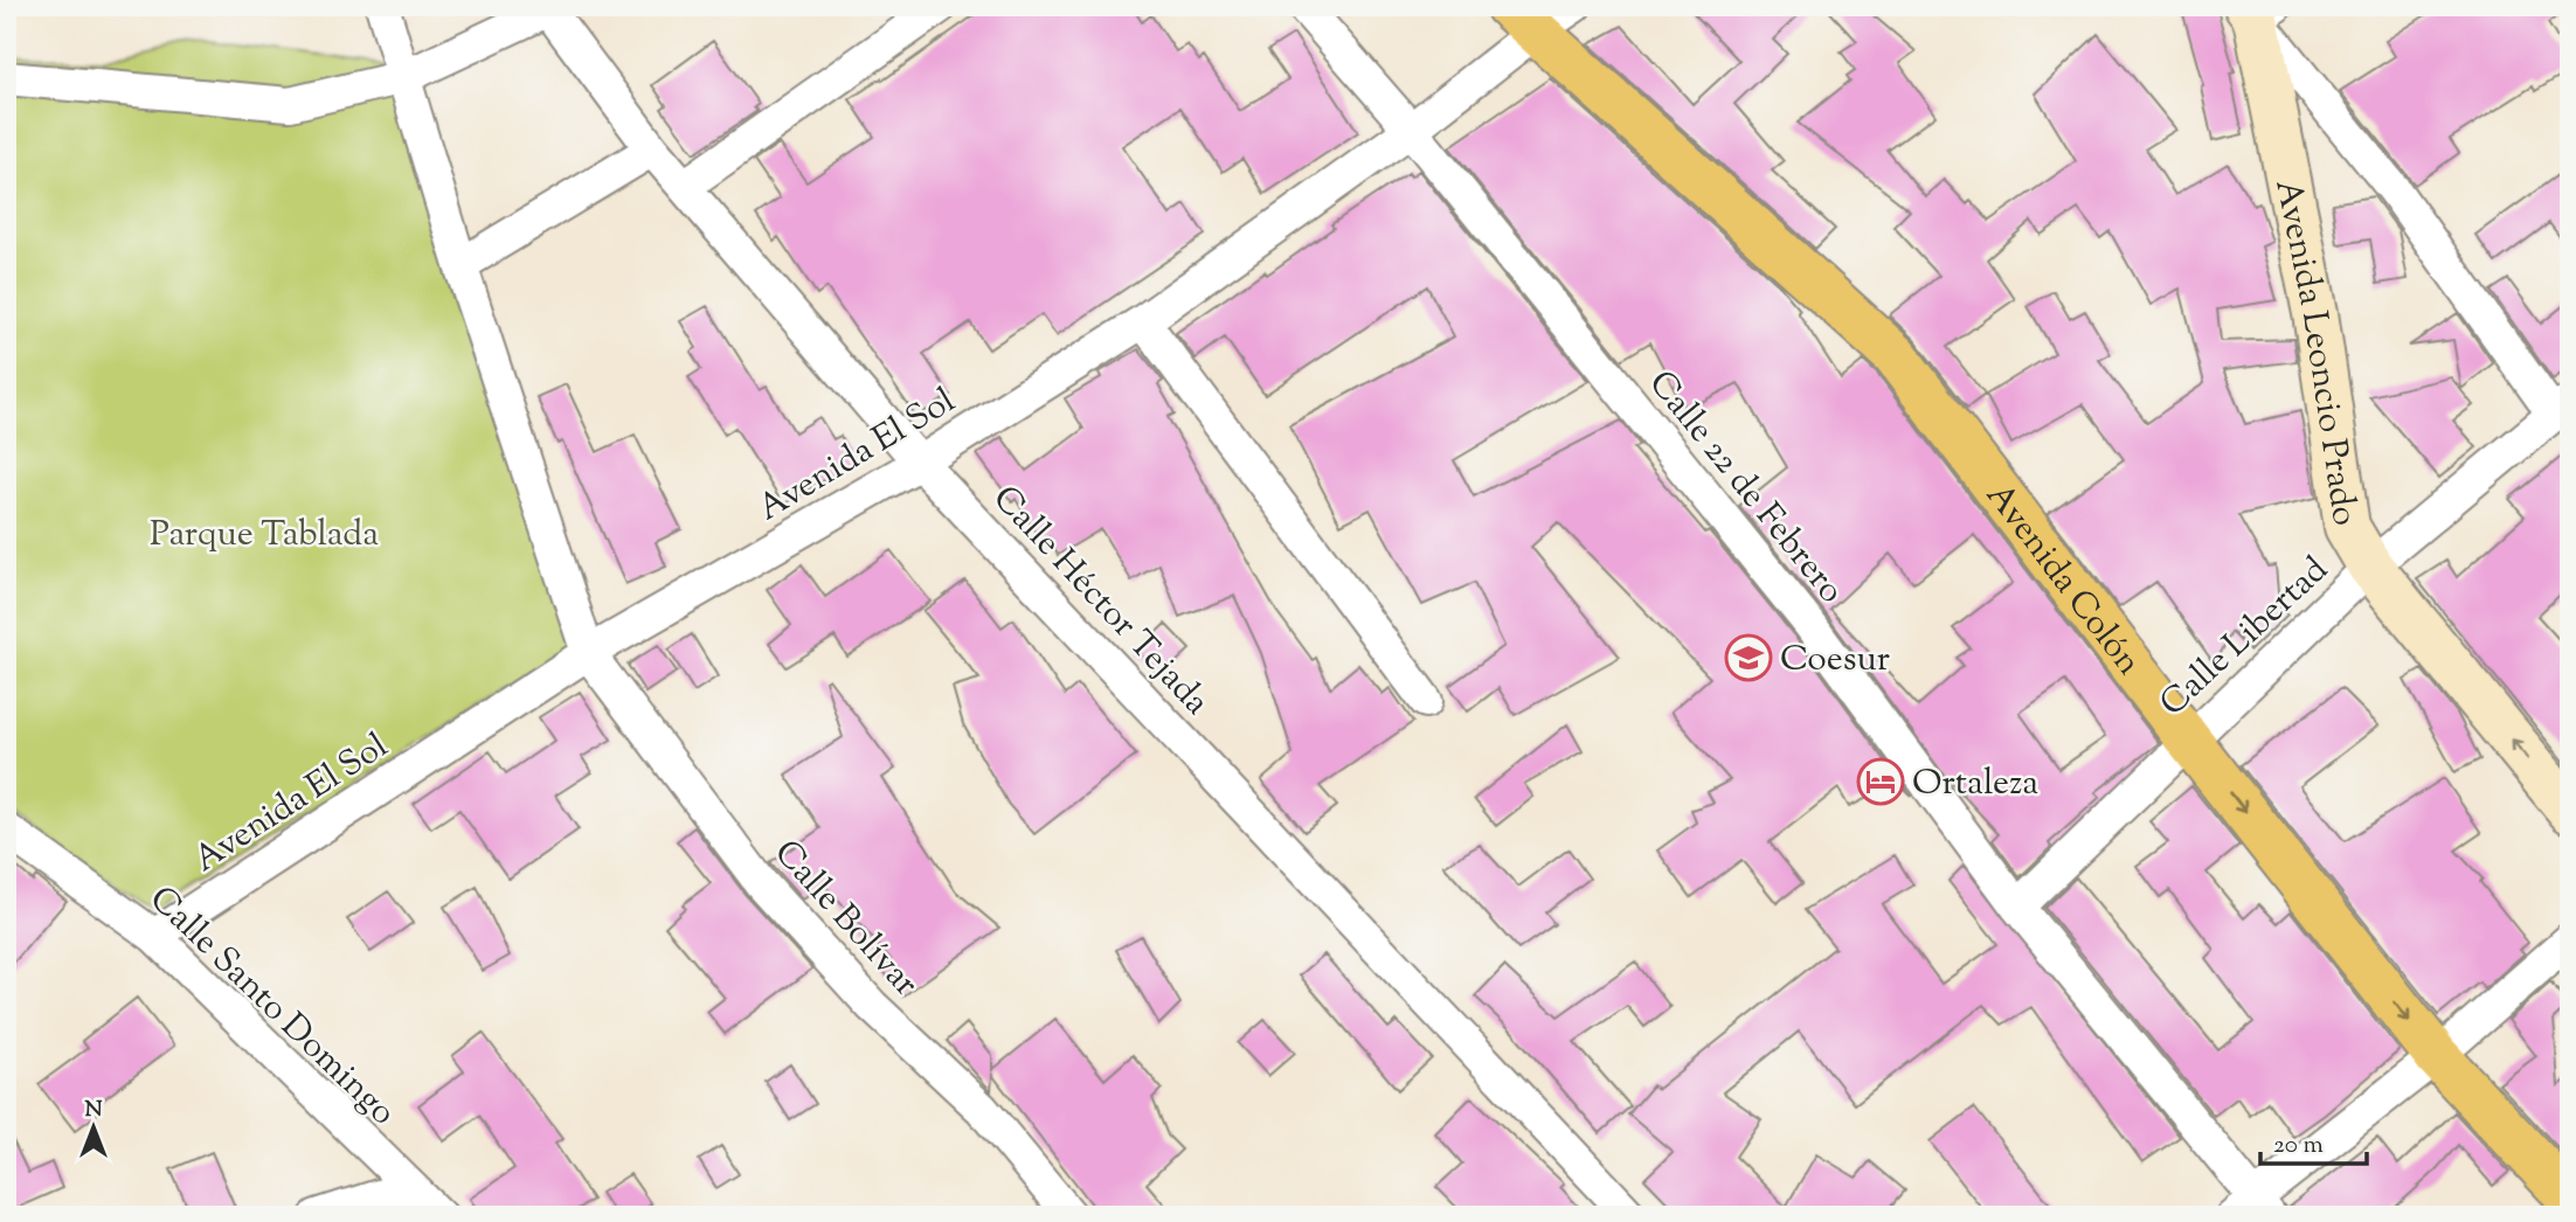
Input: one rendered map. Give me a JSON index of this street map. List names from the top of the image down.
{
  "streets": {
    "main road": ["Avenida Leoncio Prado", "Avenida Colón"],
    "street": [
      "Avenida El Sol",
      "Calle 22 de Febrero",
      "Calle Héctor Tejada",
      "Calle Libertad",
      "Calle Bolívar",
      "Calle Santo Domingo"
    ]
  },
  "crossings": [
    ["Avenida Leoncio Prado", "Calle Libertad"],
    ["Avenida El Sol", "Calle 22 de Febrero"],
    ["Avenida El Sol", "Avenida Colón"],
    ["Avenida El Sol", "Calle Héctor Tejada"],
    ["Avenida El Sol", "Calle Bolívar"],
    ["Avenida El Sol", "Calle Santo Domingo"],
    ["Calle 22 de Febrero", "Calle Libertad"],
    ["Avenida Colón", "Calle Libertad"]
  ],
  "one_way": ["Avenida Leoncio Prado"],
  "parks": ["Parque Tablada"],
  "places": {
    "school or university": ["Coesur"],
    "hotel": ["Ortaleza"]
  },
  "scale_bar": "20 m",
  "north": "top"
}
